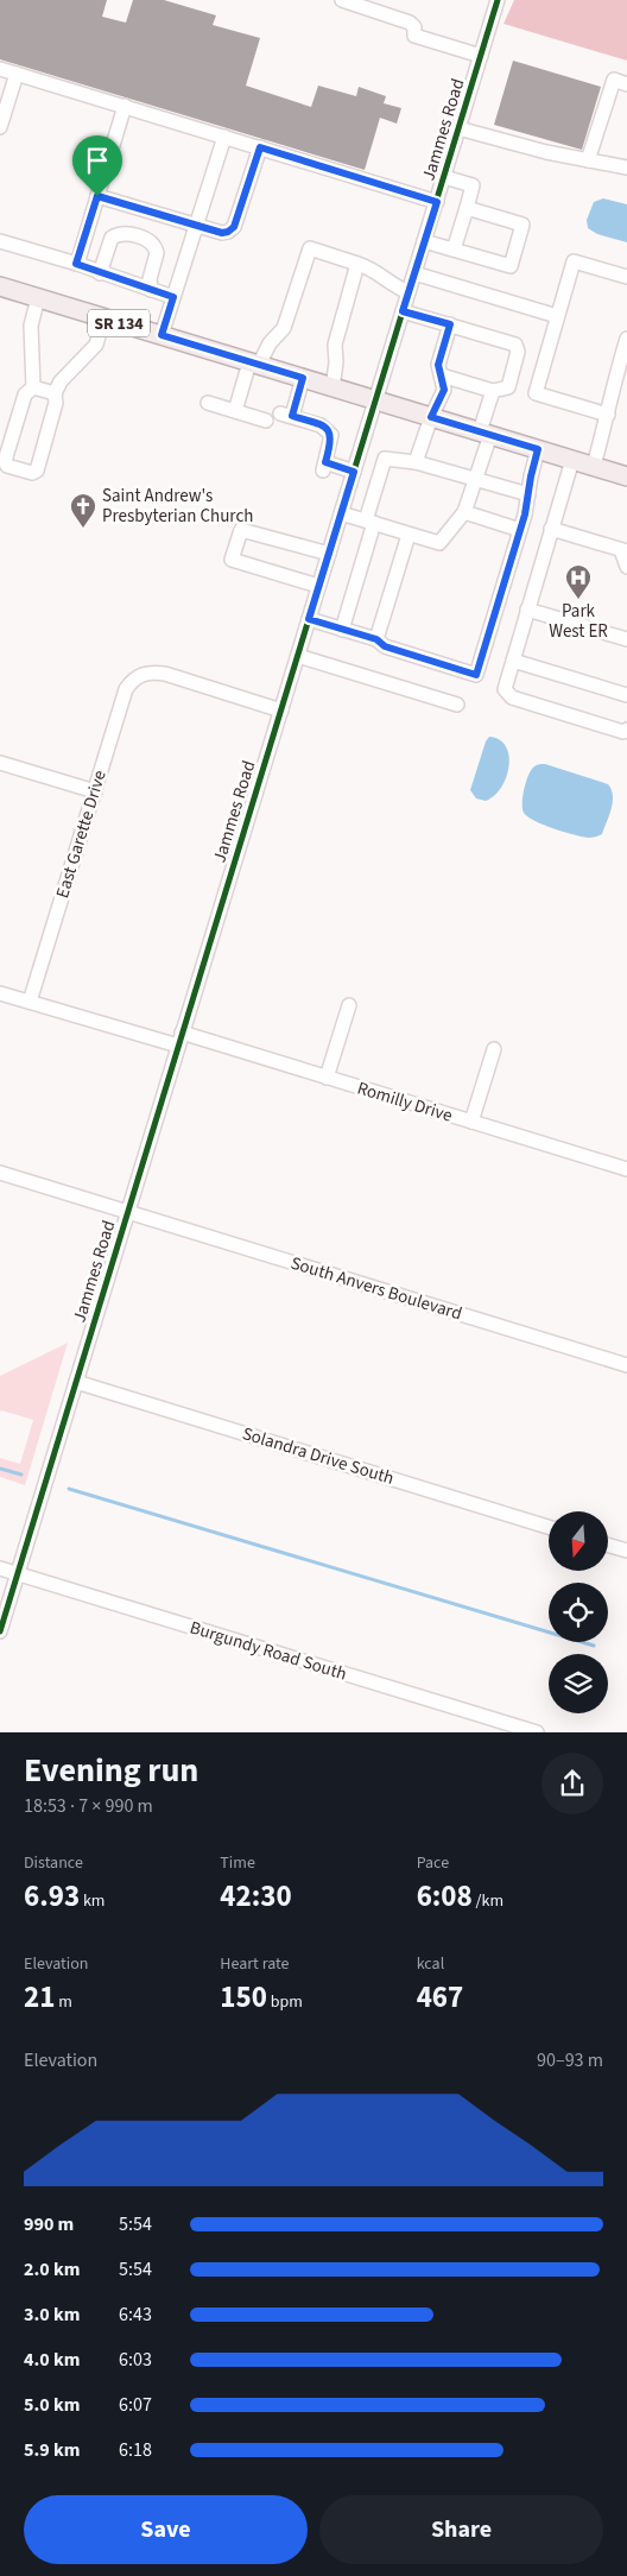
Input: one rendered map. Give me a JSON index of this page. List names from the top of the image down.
{
  "streets": {
    "main road": ["SR 134"],
    "street": [
      "Jammes Road",
      "East Garette Drive",
      "Romilly Drive",
      "South Anvers Boulevard",
      "Solandra Drive South",
      "Burgundy Road South"
    ]
  },
  "crossings": [
    ["Jammes Road", "SR 134"],
    ["Jammes Road", "East Garette Drive"],
    ["Jammes Road", "Romilly Drive"],
    ["Jammes Road", "South Anvers Boulevard"],
    ["Jammes Road", "Solandra Drive South"],
    ["Jammes Road", "Burgundy Road South"],
    ["East Garette Drive", "Romilly Drive"]
  ],
  "places": {
    "church": ["Saint Andrew's Presbyterian Church"],
    "hospital": ["Park West ER"]
  },
  "north": "bottom",
  "page": {
    "heading": ["Evening run", "18:53 · 7 × 990 m"],
    "stats": [
      ["Distance", "6.93 km"],
      ["Time", "42:30"],
      ["Pace", "6:08 /km"],
      ["Elevation", "21 m"],
      ["Heart rate", "150 bpm"],
      ["kcal", "467"]
    ],
    "chart": ["Elevation", "90–93 m"],
    "list": [
      {
        "name": "990 m",
        "note": "5:54"
      },
      {
        "name": "2.0 km",
        "note": "5:54"
      },
      {
        "name": "3.0 km",
        "note": "6:43"
      },
      {
        "name": "4.0 km",
        "note": "6:03"
      },
      {
        "name": "5.0 km",
        "note": "6:07"
      },
      {
        "name": "5.9 km",
        "note": "6:18"
      }
    ],
    "buttons": ["Save", "Share"]
  }
}
